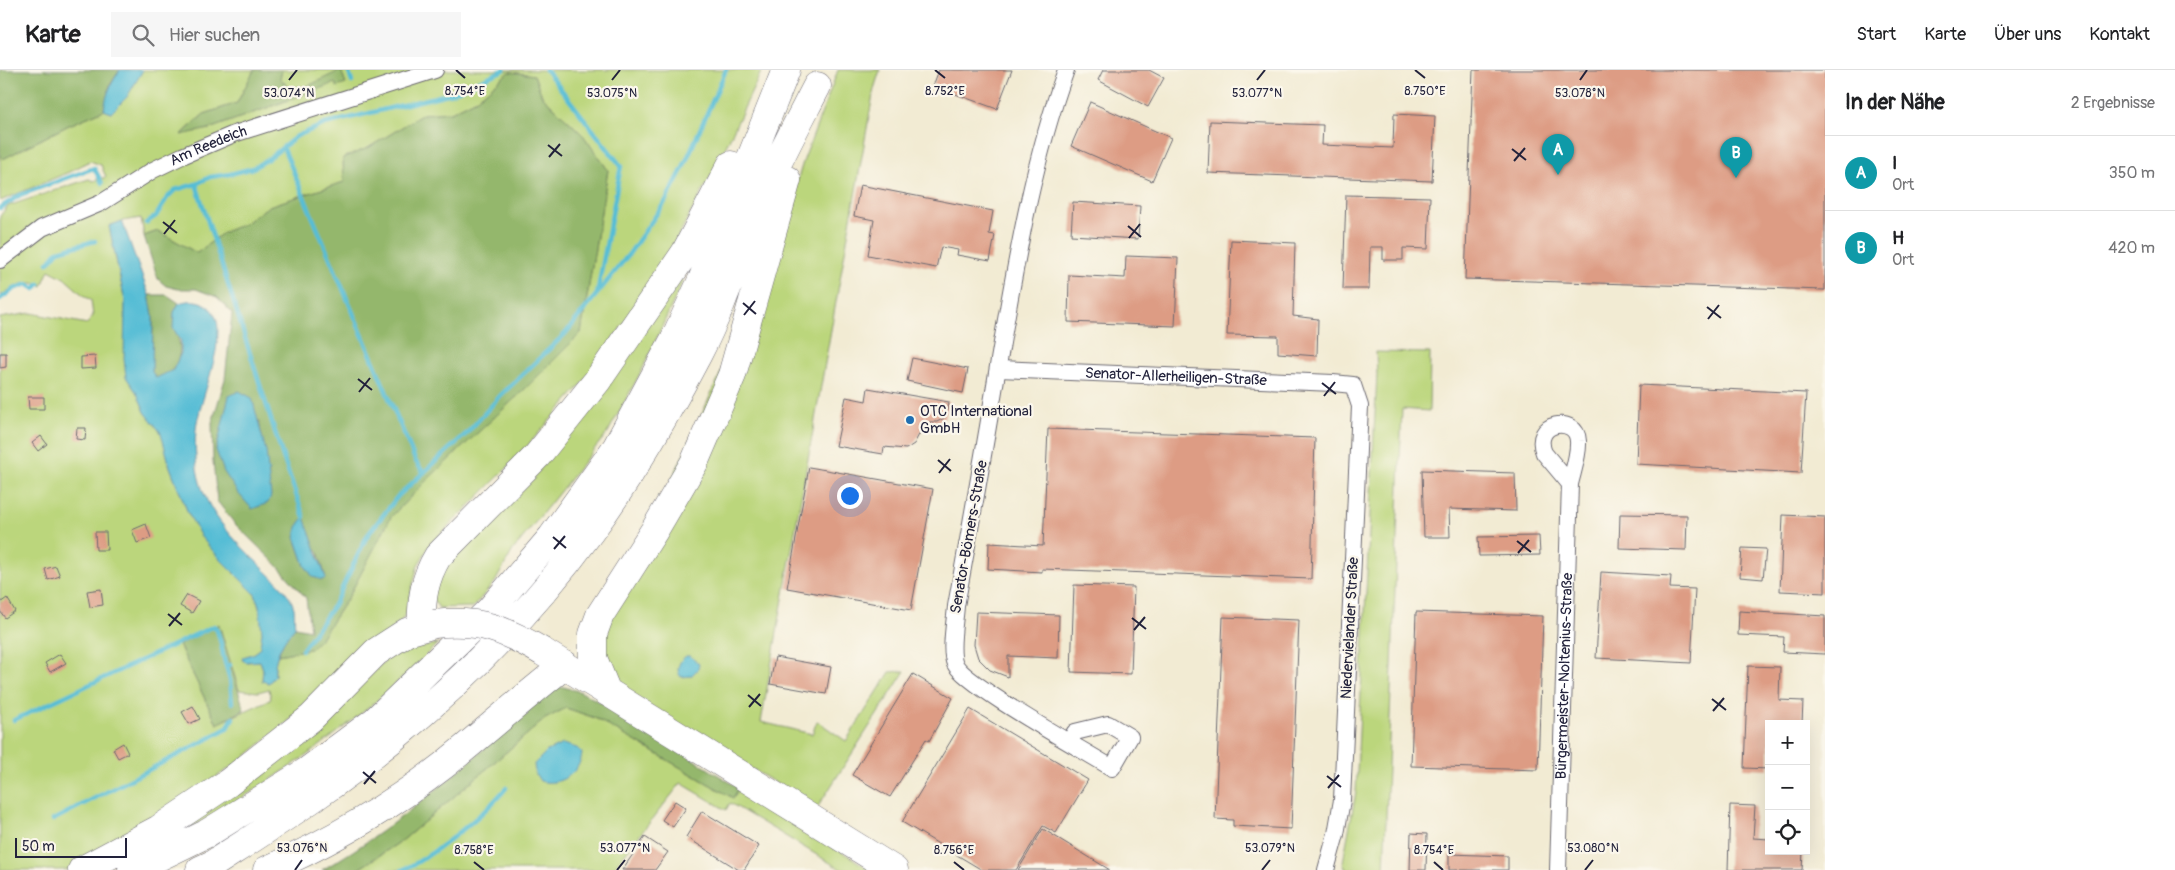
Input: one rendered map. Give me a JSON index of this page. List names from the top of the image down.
{
  "streets": {
    "street": [
      "Am Reedeich",
      "Senator-Allerheiligen-Straße",
      "Senator-Bömers-Straße",
      "Niedervielander Straße",
      "Bürgermeister-Noltenius-Straße"
    ]
  },
  "crossings": [
    ["Senator-Allerheiligen-Straße", "Senator-Bömers-Straße"],
    ["Senator-Allerheiligen-Straße", "Niedervielander Straße"]
  ],
  "places": ["OTC International GmbH"],
  "scale_bar": "50 m",
  "page": {
    "header": "Karte",
    "search": "Hier suchen",
    "nav": [
      "Start",
      "Karte",
      "Über uns",
      "Kontakt"
    ],
    "heading": ["In der Nähe", "2 Ergebnisse"],
    "pins": ["A", "B"],
    "list": [
      {
        "mark": "A",
        "name": "I",
        "note": "Ort",
        "value": "350 m"
      },
      {
        "mark": "B",
        "name": "H",
        "note": "Ort",
        "value": "420 m"
      }
    ],
    "map_buttons": ["+", "−"],
    "scale": "50 m"
  },
  "coordinates": [
    "8.754°E",
    "8.752°E",
    "8.750°E",
    "53.077°N",
    "53.074°N",
    "53.075°N",
    "53.078°N",
    "53.076°N",
    "53.079°N",
    "53.080°N",
    "8.758°E",
    "8.756°E"
  ]
}
